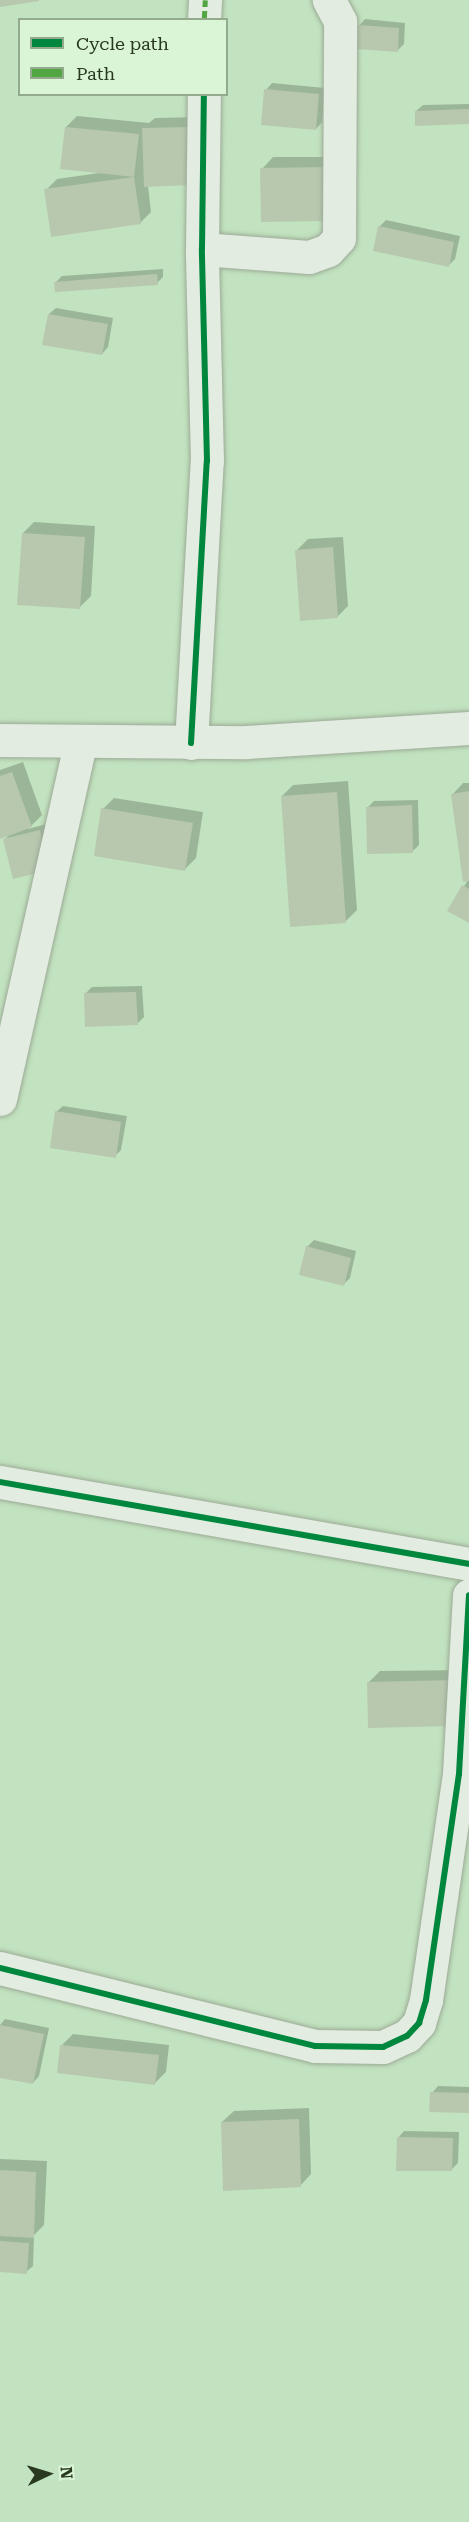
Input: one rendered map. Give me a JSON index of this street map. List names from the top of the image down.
{
  "legend": ["Cycle path", "Path"],
  "north": "right"
}
